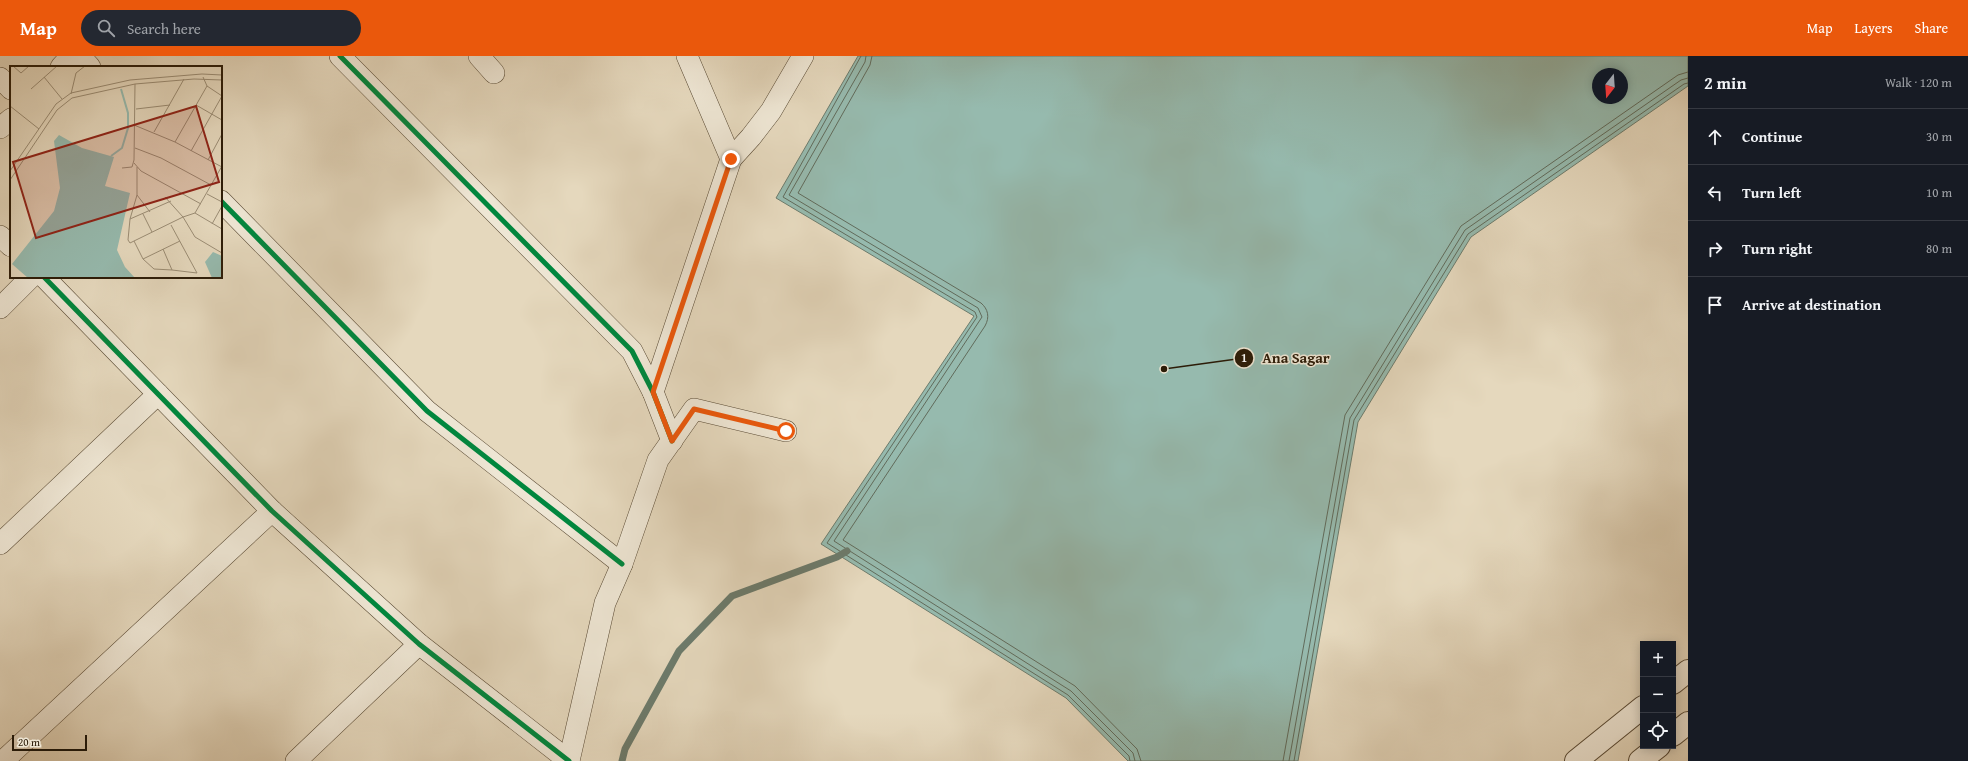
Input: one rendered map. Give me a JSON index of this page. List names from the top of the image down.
{
  "places": ["Ana Sagar"],
  "scale_bar": "20 m",
  "north": "bottom",
  "page": {
    "header": "Map",
    "search": "Search here",
    "nav": ["Map", "Layers", "Share"],
    "heading": ["2 min", "Walk · 120 m"],
    "list": [
      ["Continue", "30 m"],
      ["Turn left", "10 m"],
      ["Turn right", "80 m"],
      "Arrive at destination"
    ],
    "map_buttons": ["+", "−"],
    "scale": "20 m"
  }
}
